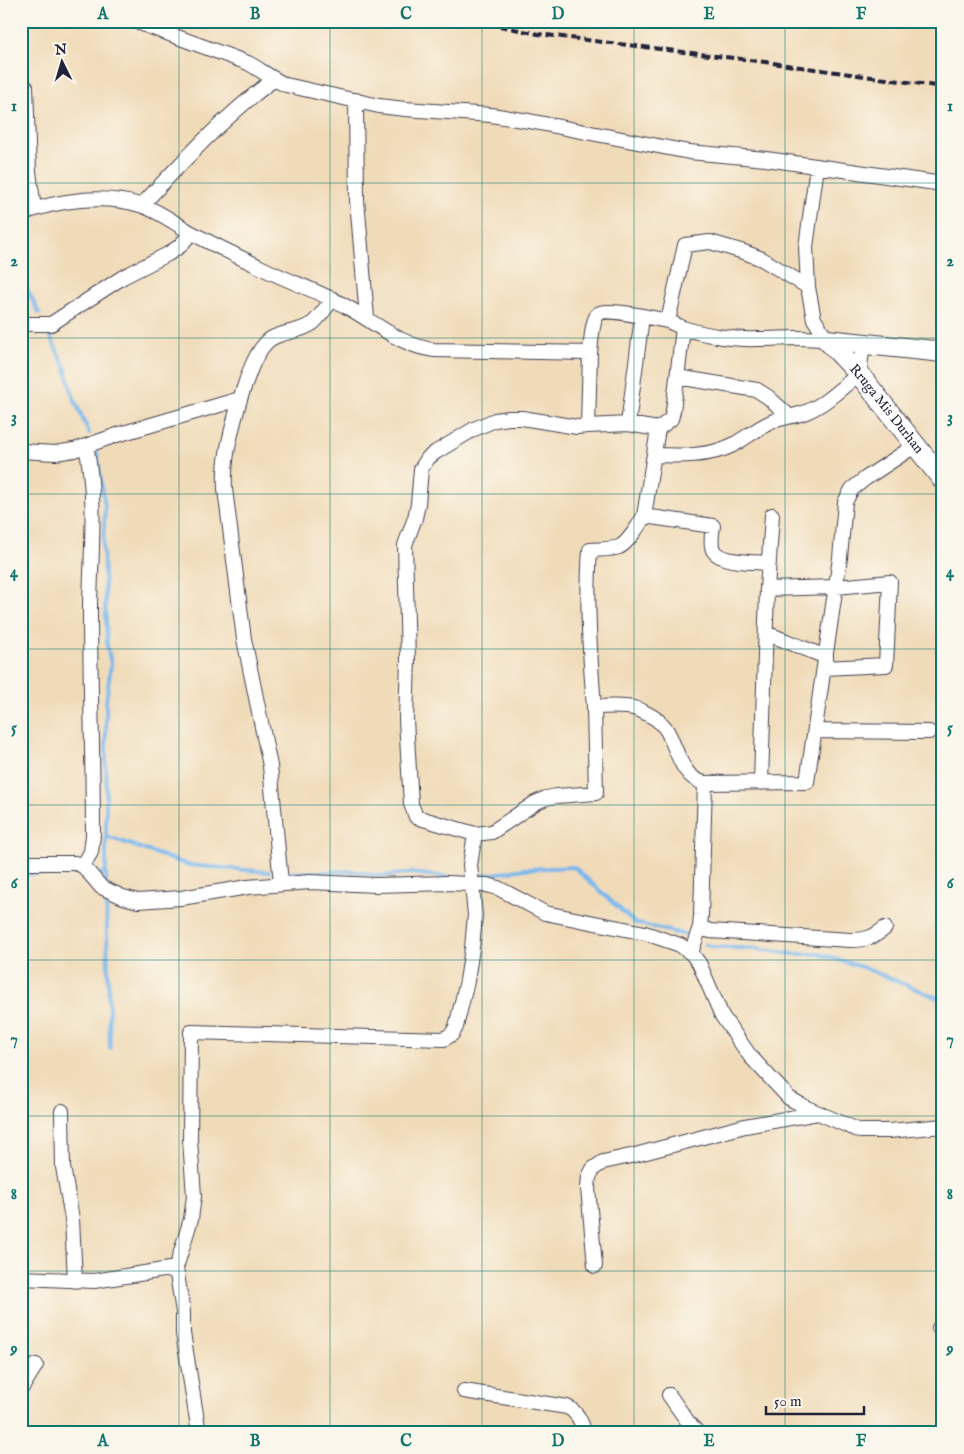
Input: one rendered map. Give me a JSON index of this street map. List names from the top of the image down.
{
  "streets": {
    "street": ["Rruga Mis Durhan"]
  },
  "scale_bar": "50 m",
  "north": "top",
  "grid": {
    "columns": [
      "A",
      "B",
      "C",
      "D",
      "E",
      "F"
    ],
    "rows": [
      "1",
      "2",
      "3",
      "4",
      "5",
      "6",
      "7",
      "8",
      "9"
    ]
  }
}
